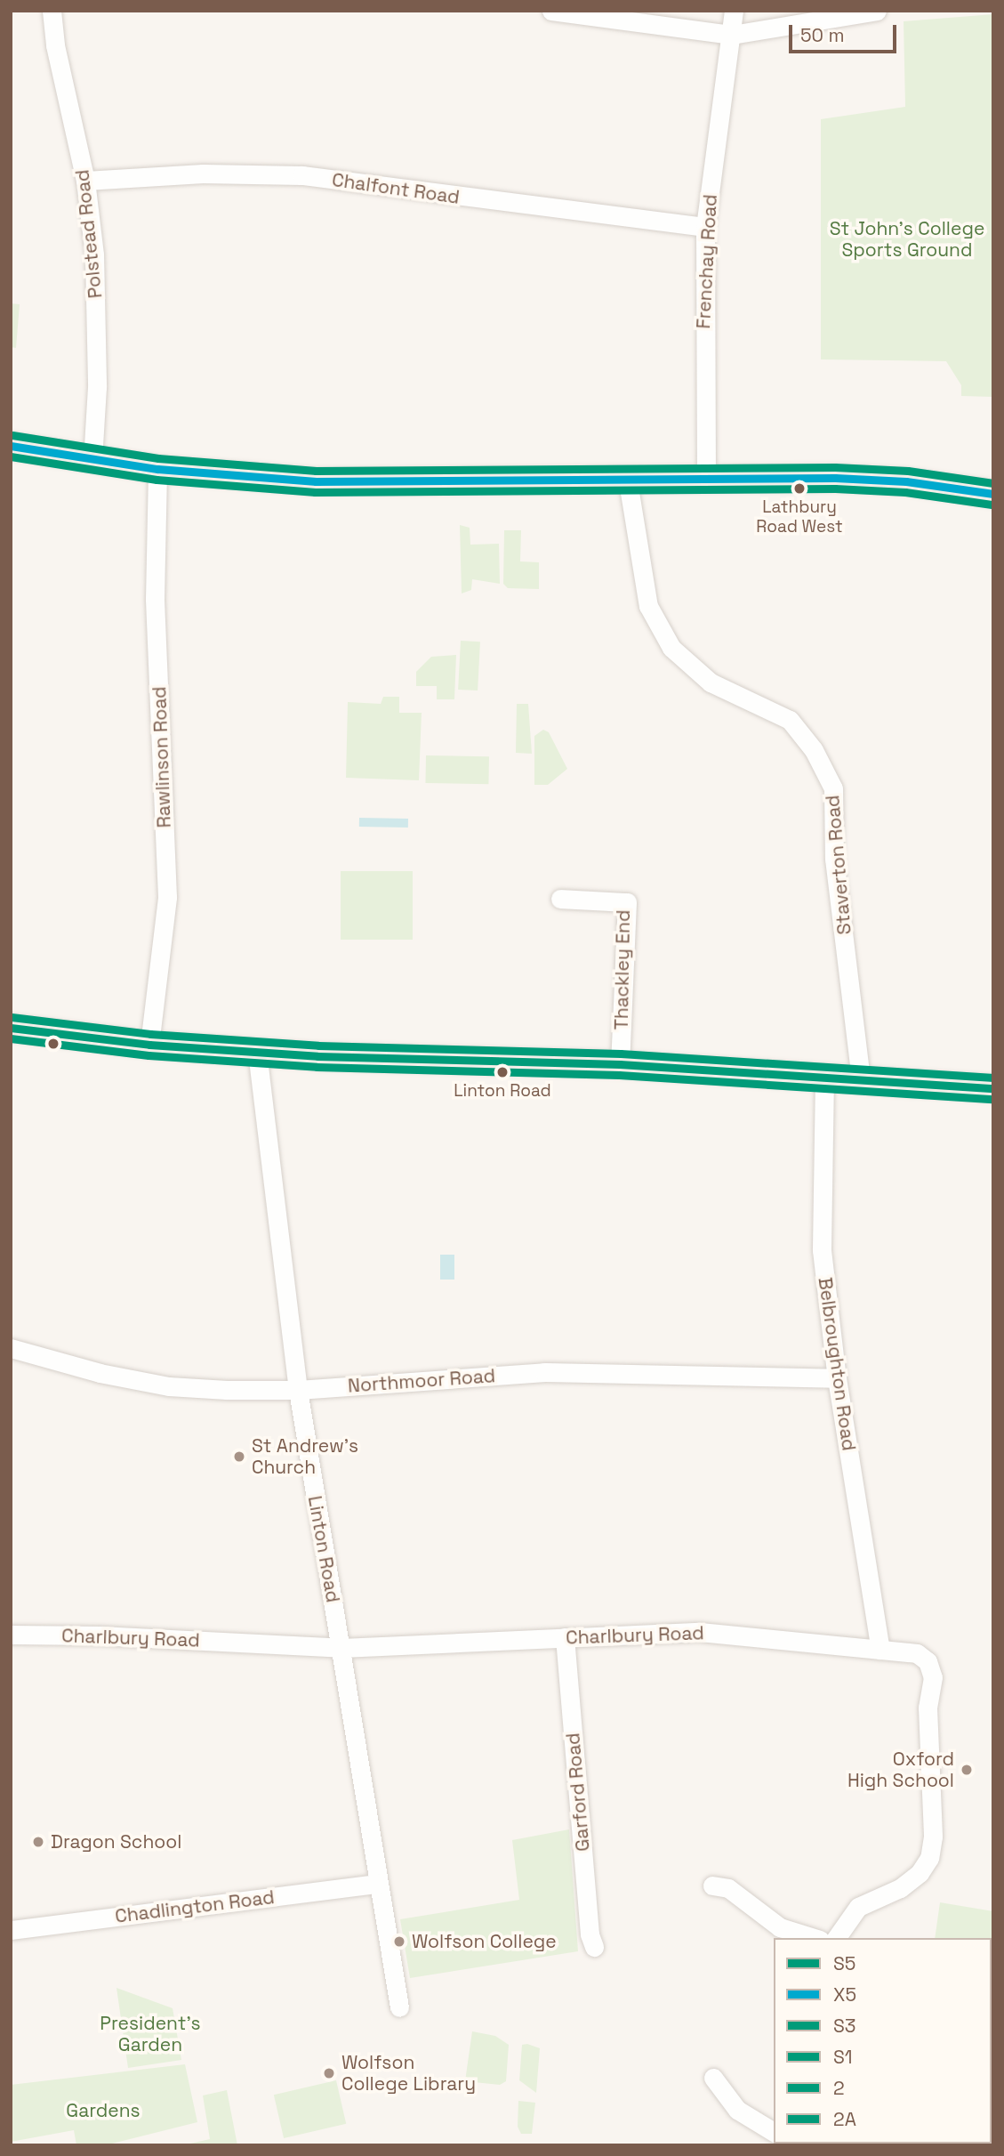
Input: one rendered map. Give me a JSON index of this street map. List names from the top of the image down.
{
  "streets": {
    "street": [
      "Chalfont Road",
      "Polstead Road",
      "Frenchay Road",
      "Rawlinson Road",
      "Staverton Road",
      "Thackley End",
      "Belbroughton Road",
      "Northmoor Road",
      "Linton Road",
      "Charlbury Road",
      "Garford Road",
      "Chadlington Road"
    ]
  },
  "crossings": [
    ["Chalfont Road", "Polstead Road"],
    ["Chalfont Road", "Frenchay Road"],
    ["Belbroughton Road", "Northmoor Road"],
    ["Belbroughton Road", "Charlbury Road"],
    ["Northmoor Road", "Linton Road"],
    ["Linton Road", "Charlbury Road"],
    ["Linton Road", "Chadlington Road"],
    ["Charlbury Road", "Garford Road"]
  ],
  "parks": ["St John's College Sports Ground", "President's Garden", "Gardens"],
  "places": [
    "Lathbury Road West",
    "Linton Road",
    "St Andrew's Church",
    "Oxford High School",
    "Dragon School",
    "Wolfson College",
    "Wolfson College Library"
  ],
  "lines": [
    "transit line S1",
    "transit line X5",
    "transit line S3",
    "transit line 2A",
    "transit line S5",
    "transit line 2"
  ],
  "legend": [
    "S5",
    "X5",
    "S3",
    "S1",
    "2",
    "2A"
  ],
  "scale_bar": "50 m"
}
